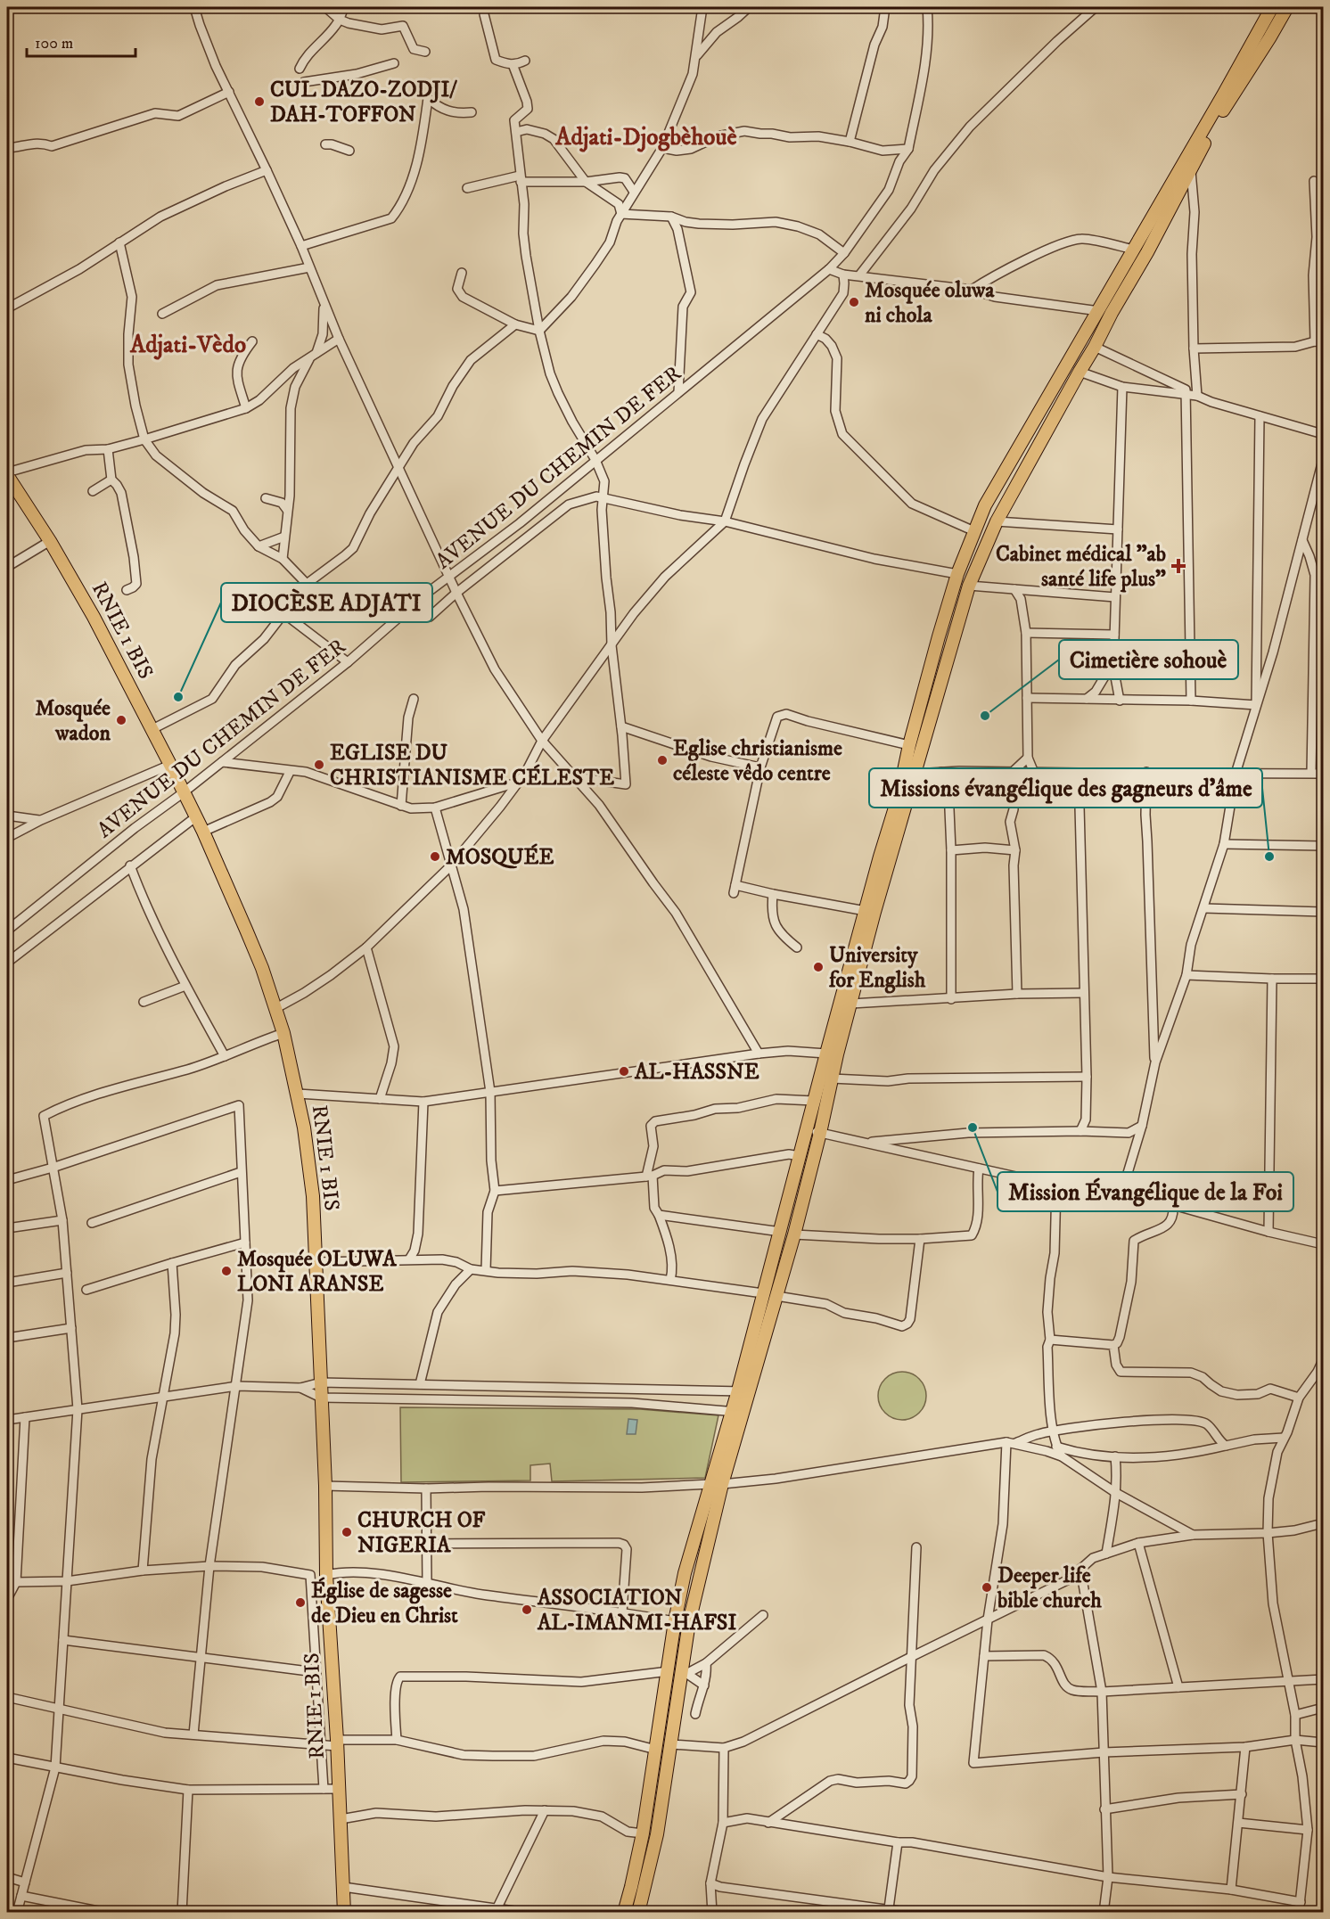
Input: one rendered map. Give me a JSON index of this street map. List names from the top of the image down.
{
  "streets": {
    "main road": ["RNIE 1 BIS"],
    "street": ["AVENUE DU CHEMIN DE FER"]
  },
  "crossings": [
    ["AVENUE DU CHEMIN DE FER", "RNIE 1 BIS"]
  ],
  "districts": ["Adjati-Djogbèhouè", "Adjati-Vèdo"],
  "places": {
    "other": [
      "CUL DAZO-ZODJI/ DAH-TOFFON",
      "Mosquée oluwa ni chola",
      "DIOCÈSE ADJATI",
      "Cimetière sohouè",
      "Mosquée wadon",
      "Eglise christianisme céleste vêdo centre",
      "EGLISE DU CHRISTIANISME CÉLESTE",
      "MOSQUÉE",
      "Missions évangélique des gagneurs d'âme",
      "University for English",
      "AL-HASSNE",
      "Mission Évangélique de la Foi",
      "Mosquée OLUWA LONI ARANSE",
      "CHURCH OF NIGERIA",
      "Deeper life bible church",
      "Église de sagesse de Dieu en Christ",
      "ASSOCIATION AL-IMANMI-HAFSI"
    ],
    "health": ["Cabinet médical \"ab santé life plus\""]
  },
  "scale_bar": "100 m"
}
